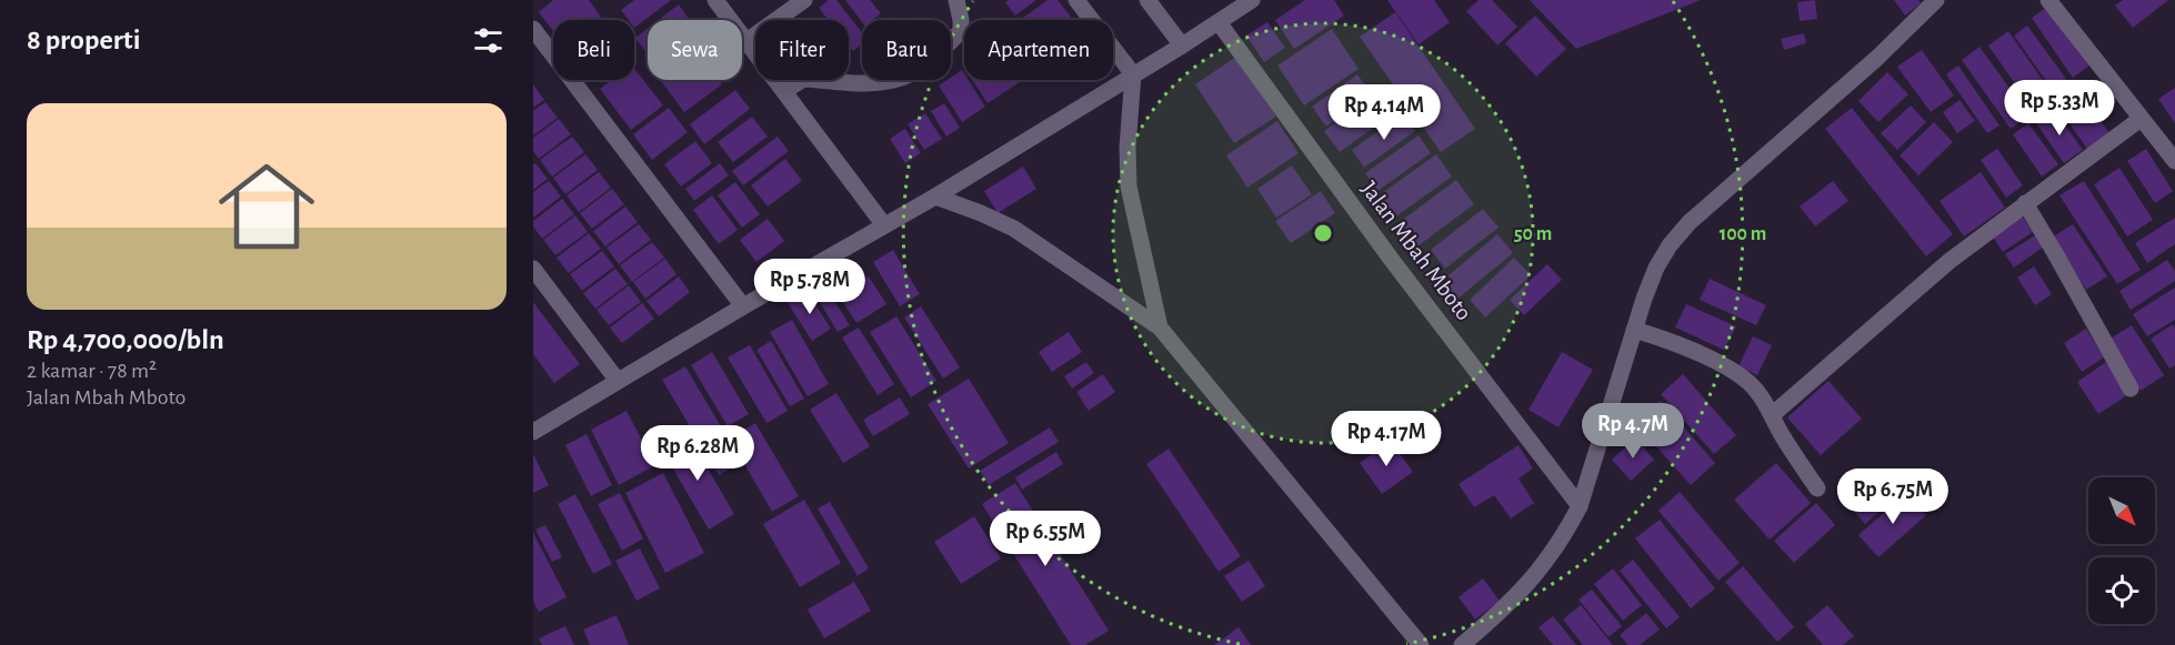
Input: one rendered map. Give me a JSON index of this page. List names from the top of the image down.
{
  "streets": {
    "street": ["Jalan Mbah Mboto"]
  },
  "north": "bottom right",
  "page": {
    "heading": "8 properti",
    "chip": [
      "Beli",
      "Sewa",
      "Filter",
      "Baru",
      "Apartemen"
    ],
    "list": [
      {
        "name": "Rp 4,700,000/bln",
        "note": "2 kamar · 78 m² · Jalan Mbah Mboto"
      }
    ],
    "price": [
      "Rp 5.33M",
      "Rp 4.14M",
      "Rp 5.78M",
      "Rp 4.7M",
      "Rp 4.17M",
      "Rp 6.28M",
      "Rp 6.75M",
      "Rp 6.55M"
    ]
  },
  "rings": ["50 m", "100 m"]
}
